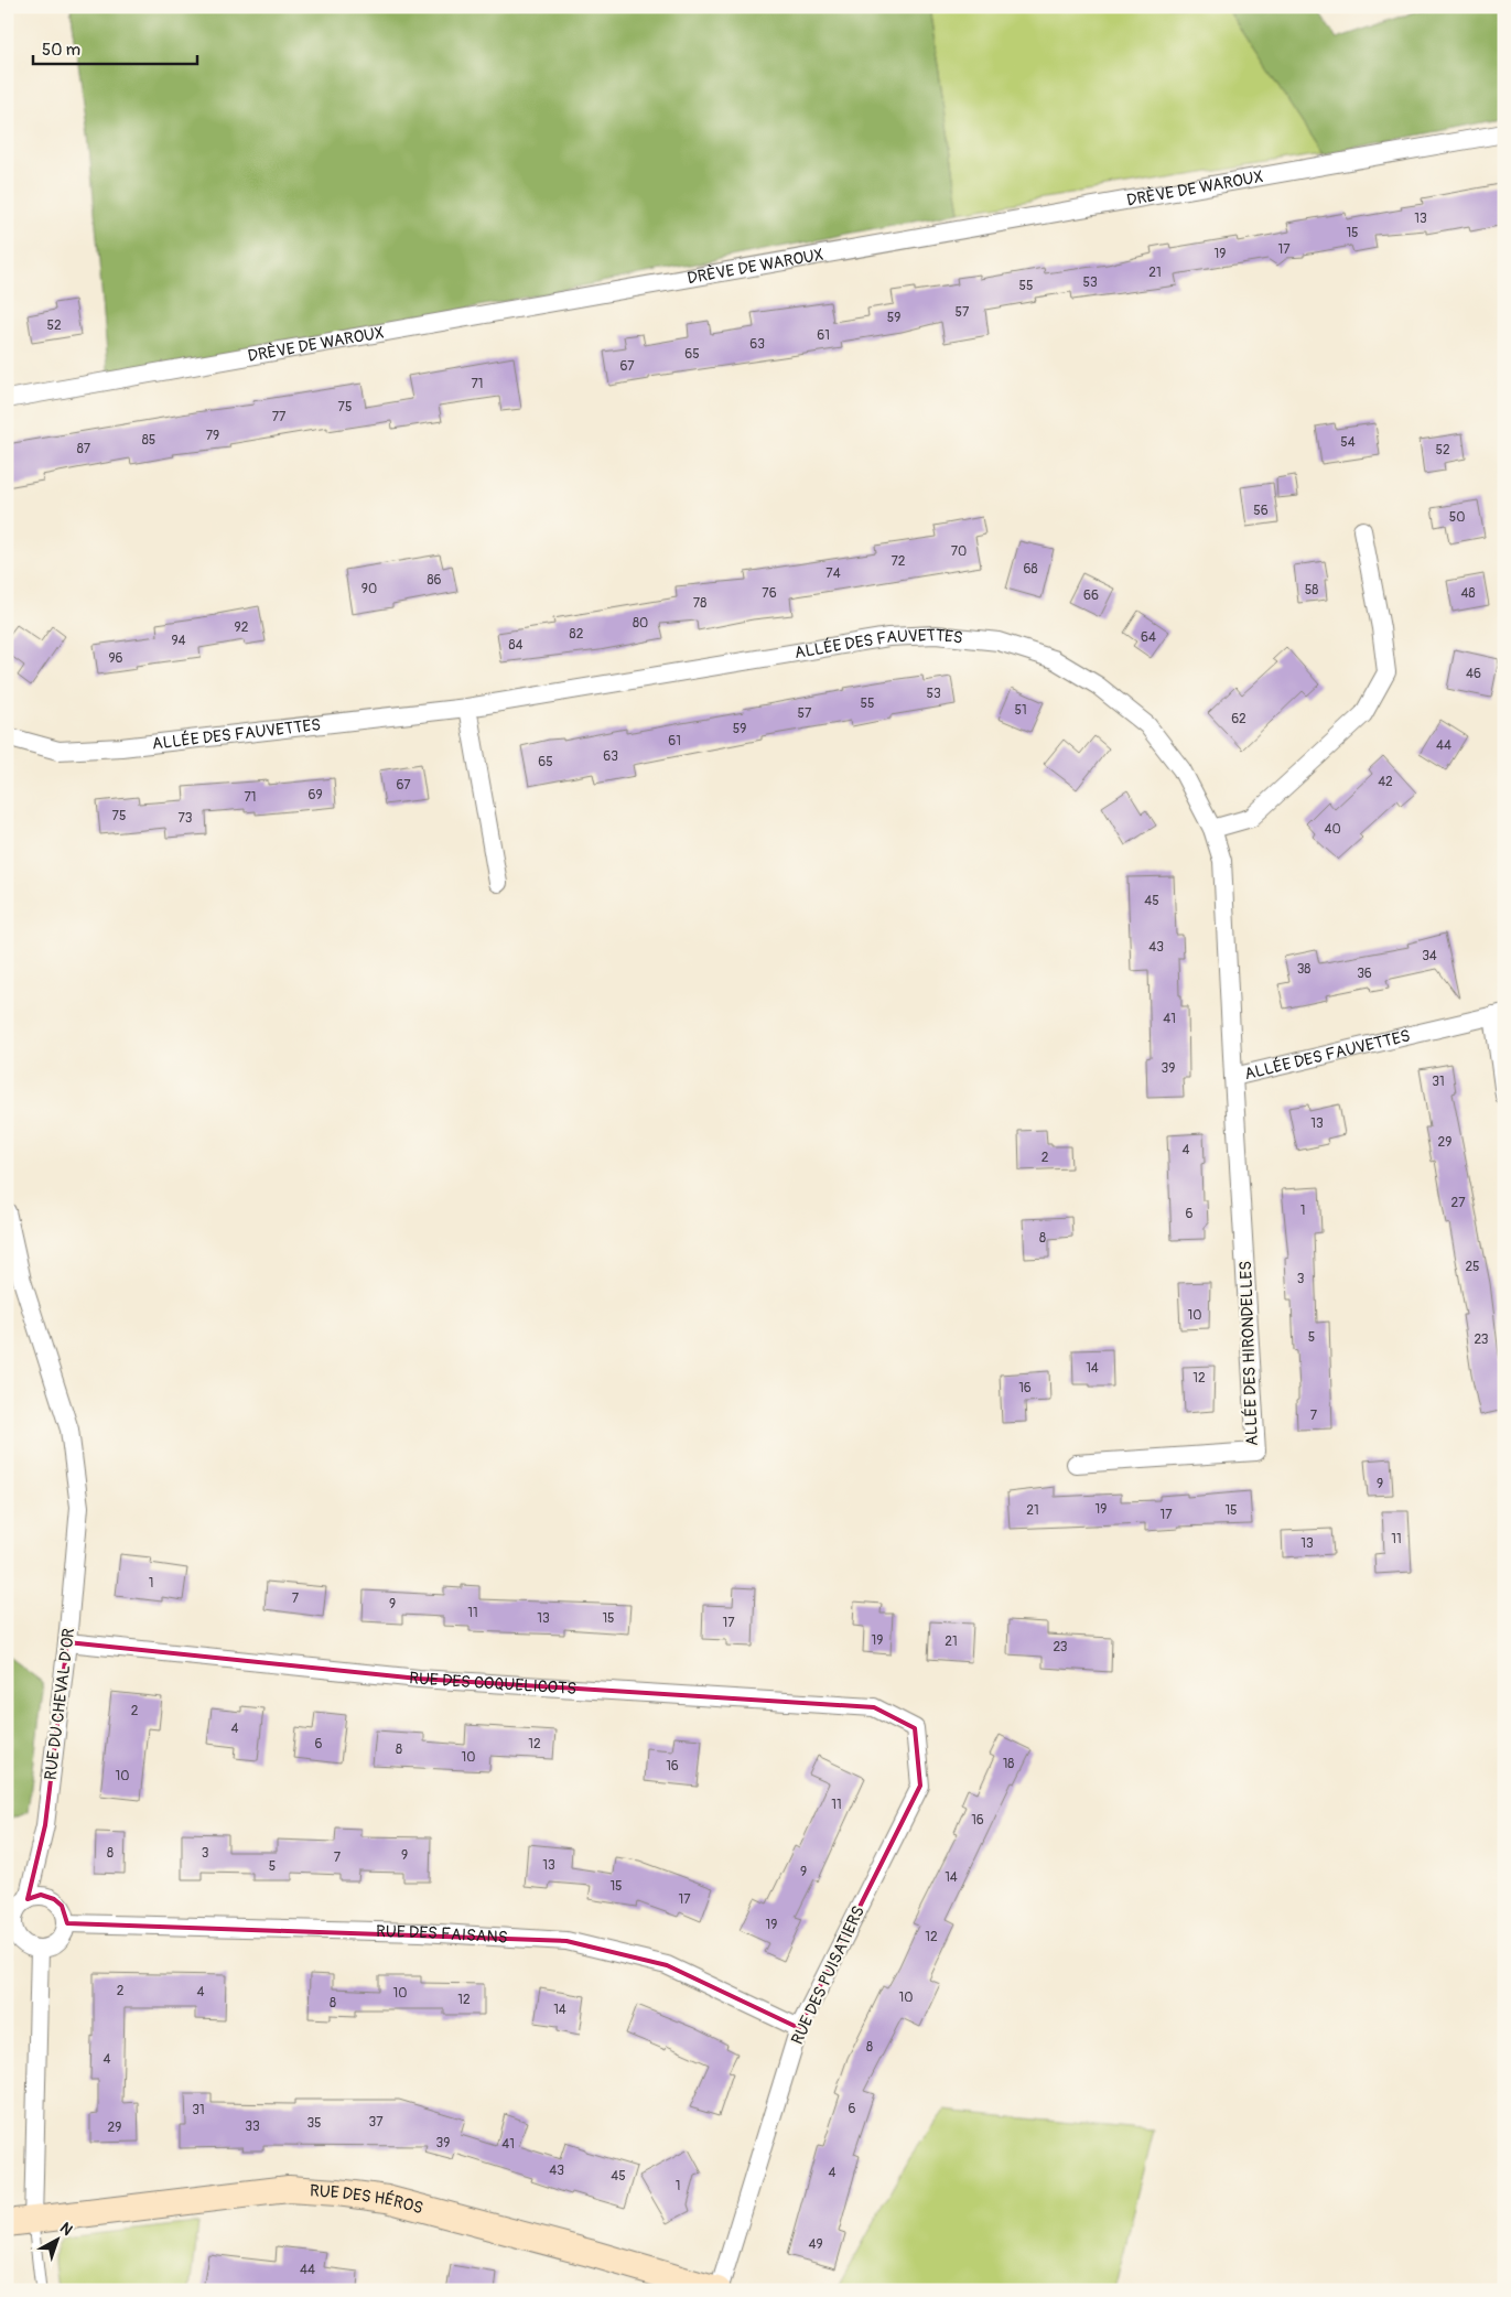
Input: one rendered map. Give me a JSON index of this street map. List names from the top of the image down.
{
  "streets": {
    "street": [
      "DRÈVE DE WAROUX",
      "ALLÉE DES FAUVETTES",
      "ALLÉE DES HIRONDELLES",
      "RUE DES COQUELICOTS",
      "RUE DU CHEVAL D'OR",
      "RUE DES FAISANS",
      "RUE DES PUISATIERS",
      "RUE DES HÉROS"
    ]
  },
  "crossings": [
    ["ALLÉE DES FAUVETTES", "ALLÉE DES HIRONDELLES"],
    ["RUE DES COQUELICOTS", "RUE DU CHEVAL D'OR"],
    ["RUE DES COQUELICOTS", "RUE DES PUISATIERS"],
    ["RUE DU CHEVAL D'OR", "RUE DES FAISANS"],
    ["RUE DES FAISANS", "RUE DES PUISATIERS"],
    ["RUE DES PUISATIERS", "RUE DES HÉROS"]
  ],
  "house_numbers": [
    "13",
    "15",
    "17",
    "19",
    "21",
    "53",
    "55",
    "57",
    "59",
    "52",
    "61",
    "63",
    "65",
    "67",
    "71",
    "75",
    "77",
    "79",
    "85",
    "54",
    "87",
    "52",
    "56",
    "50",
    "70",
    "72",
    "68",
    "74",
    "86",
    "90",
    "58",
    "76",
    "48",
    "66",
    "78",
    "80",
    "92",
    "82",
    "64",
    "94",
    "84",
    "96",
    "46",
    "53",
    "55",
    "51",
    "57",
    "62",
    "59",
    "61",
    "44",
    "63",
    "65",
    "42",
    "67",
    "69",
    "71",
    "75",
    "73",
    "40",
    "45",
    "43",
    "34",
    "38",
    "36",
    "41",
    "39",
    "31",
    "13",
    "29",
    "4",
    "2",
    "27",
    "1",
    "6",
    "8",
    "25",
    "3",
    "10",
    "5",
    "23",
    "14",
    "12",
    "16",
    "7",
    "9",
    "19",
    "21",
    "15",
    "17",
    "11",
    "13",
    "1",
    "7",
    "9",
    "11",
    "13",
    "15",
    "17",
    "19",
    "21",
    "23",
    "2",
    "4",
    "6",
    "12",
    "8",
    "10",
    "18",
    "16",
    "10",
    "11",
    "16",
    "8",
    "3",
    "9",
    "7",
    "13",
    "5",
    "9",
    "14",
    "15",
    "17",
    "19",
    "12",
    "2",
    "4",
    "10",
    "10",
    "12",
    "8",
    "14",
    "8",
    "4",
    "6",
    "31",
    "37",
    "35",
    "33",
    "29",
    "39",
    "41",
    "43",
    "4",
    "45",
    "1",
    "49",
    "44"
  ],
  "scale_bar": "50 m",
  "north": "top right"
}
